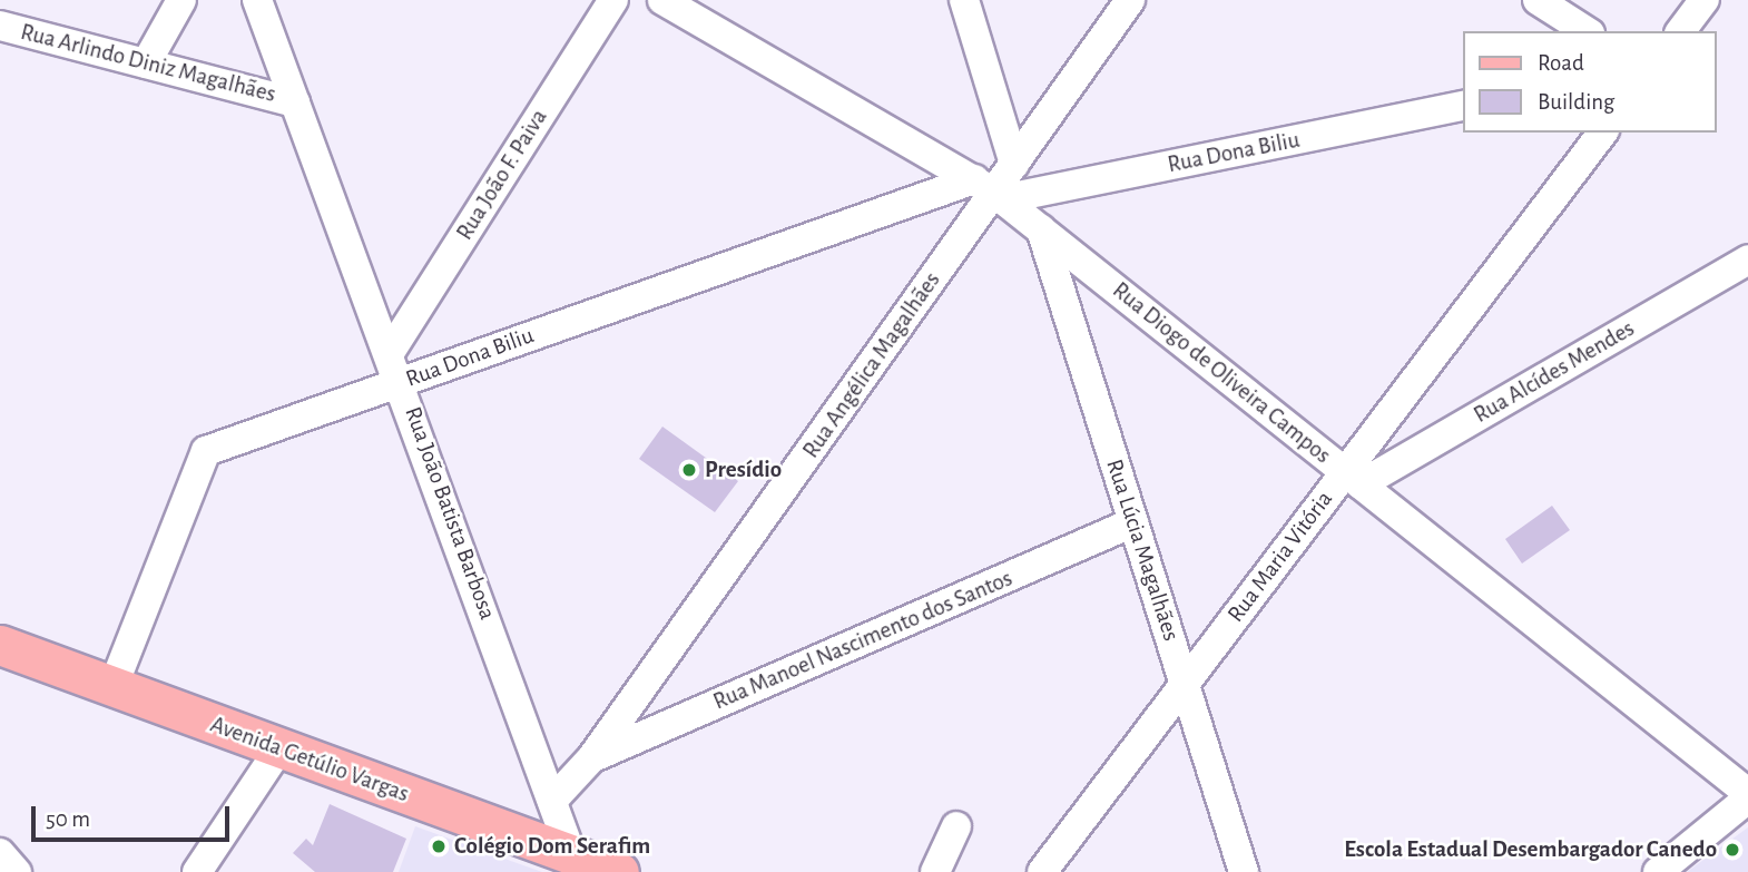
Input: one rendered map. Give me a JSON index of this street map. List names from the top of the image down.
{
  "streets": {
    "main road": ["Avenida Getúlio Vargas"],
    "street": [
      "Rua Arlindo Diniz Magalhães",
      "Rua Dona Biliu",
      "Rua João F. Paiva",
      "Rua Angélica Magalhães",
      "Rua Alcídes Mendes",
      "Rua Diogo de Oliveira Campos",
      "Rua João Batista Barbosa",
      "Rua Lúcia Magalhães",
      "Rua Maria Vitória",
      "Rua Manoel Nascimento dos Santos"
    ]
  },
  "crossings": [
    ["Rua Arlindo Diniz Magalhães", "Rua João Batista Barbosa"],
    ["Rua Dona Biliu", "Rua Angélica Magalhães"],
    ["Rua Dona Biliu", "Rua Diogo de Oliveira Campos"],
    ["Rua Dona Biliu", "Rua João Batista Barbosa"],
    ["Rua Dona Biliu", "Avenida Getúlio Vargas"],
    ["Rua João F. Paiva", "Rua João Batista Barbosa"],
    ["Rua Angélica Magalhães", "Rua Diogo de Oliveira Campos"],
    ["Rua Angélica Magalhães", "Rua João Batista Barbosa"],
    ["Rua Angélica Magalhães", "Rua Manoel Nascimento dos Santos"],
    ["Rua Alcídes Mendes", "Rua Diogo de Oliveira Campos"],
    ["Rua Alcídes Mendes", "Rua Maria Vitória"],
    ["Rua Diogo de Oliveira Campos", "Rua Lúcia Magalhães"],
    ["Rua Diogo de Oliveira Campos", "Rua Maria Vitória"],
    ["Rua João Batista Barbosa", "Avenida Getúlio Vargas"],
    ["Rua Lúcia Magalhães", "Rua Maria Vitória"],
    ["Rua Lúcia Magalhães", "Rua Manoel Nascimento dos Santos"]
  ],
  "places": ["Presídio", "Colégio Dom Serafim", "Escola Estadual Desembargador Canedo"],
  "legend": ["Road", "Building"],
  "scale_bar": "50 m"
}
